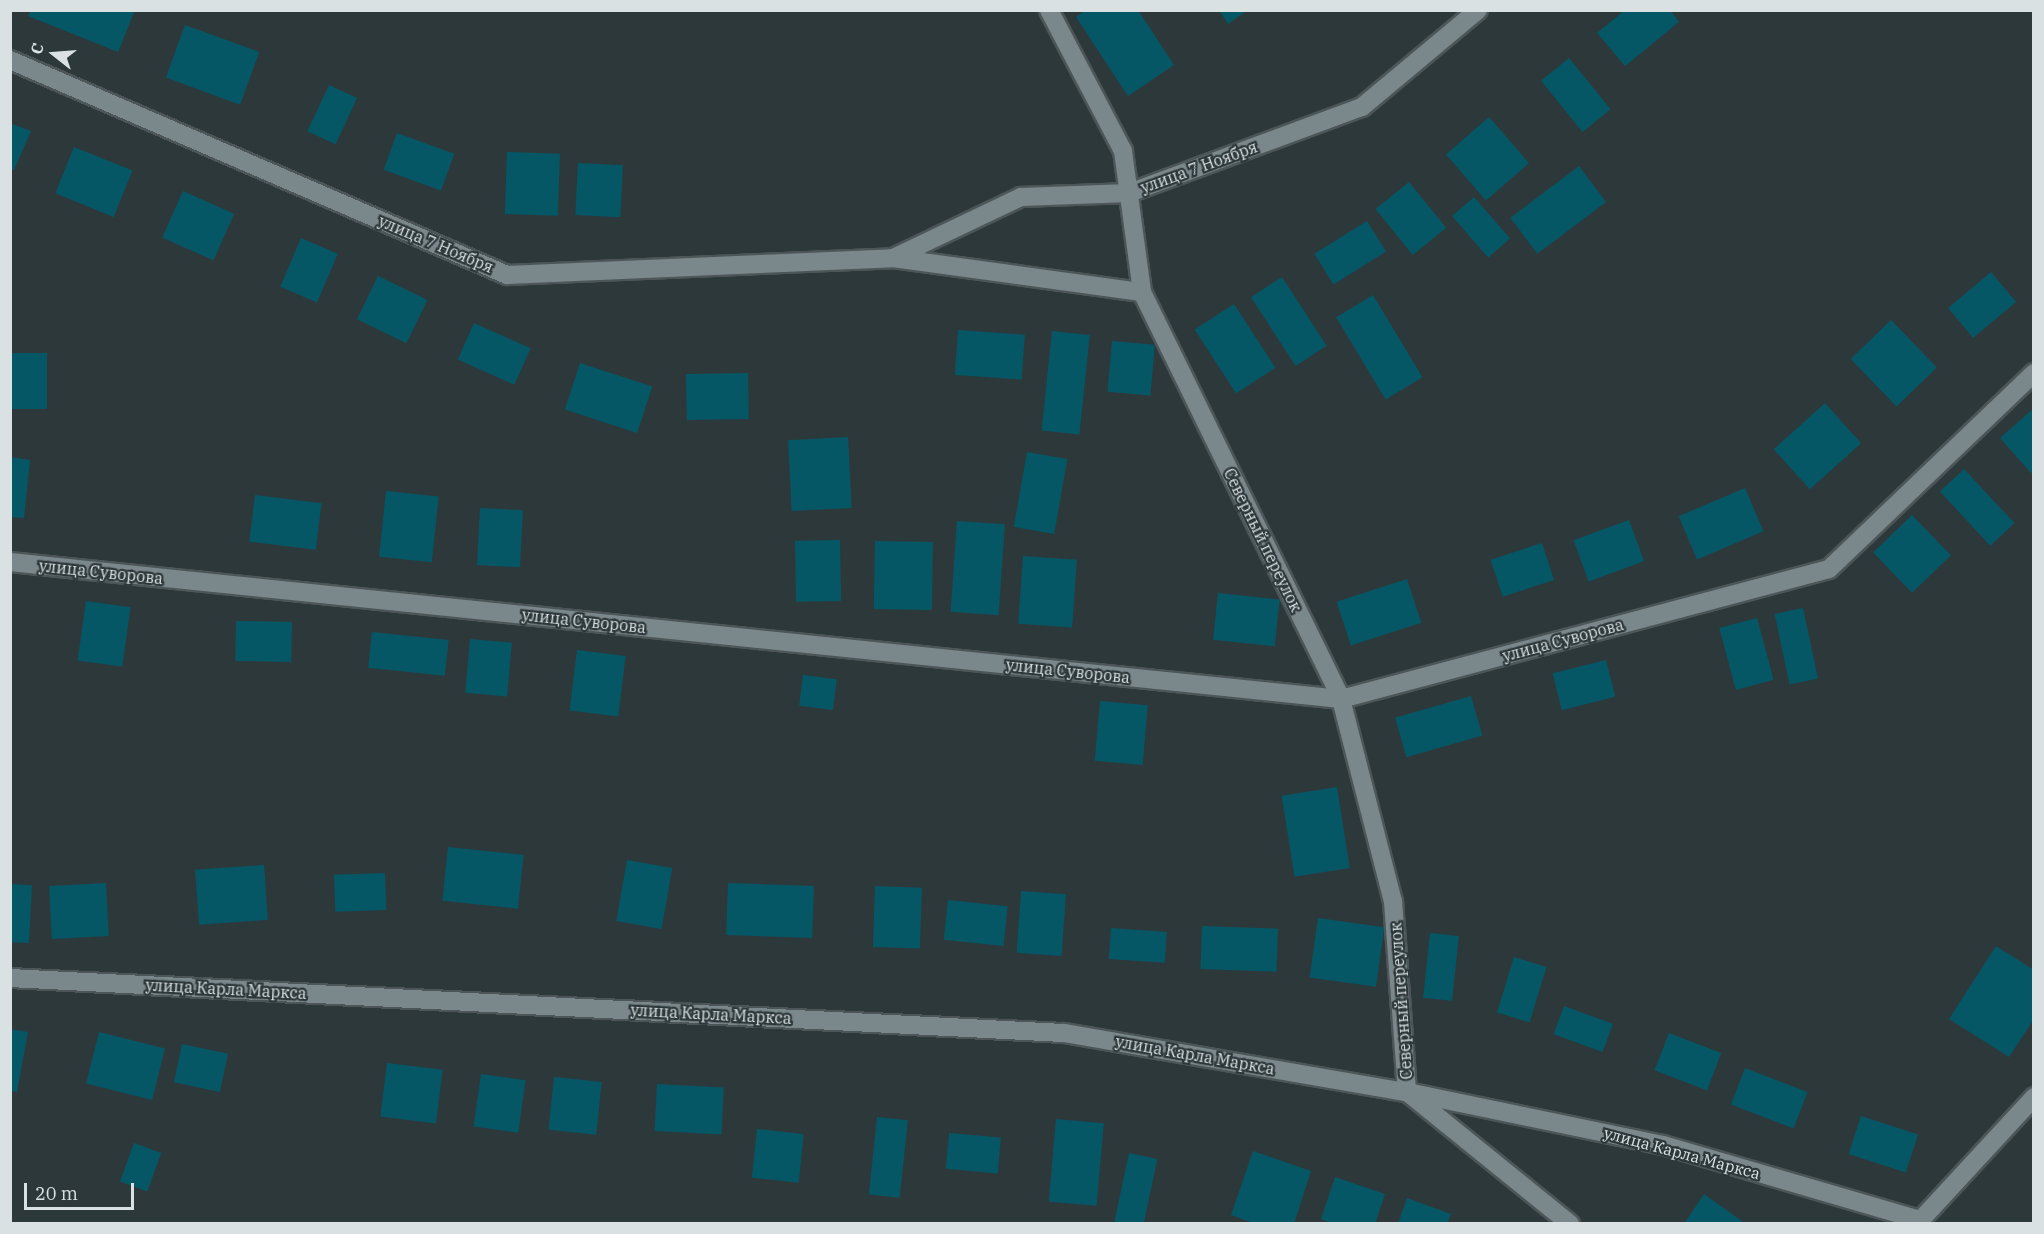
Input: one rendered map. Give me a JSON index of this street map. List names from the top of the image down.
{
  "streets": {
    "street": [
      "улица 7 Ноября",
      "Северный переулок",
      "улица Суворова",
      "улица Карла Маркса"
    ]
  },
  "crossings": [
    ["улица 7 Ноября", "Северный переулок"],
    ["Северный переулок", "улица Суворова"],
    ["Северный переулок", "улица Карла Маркса"]
  ],
  "scale_bar": "20 m",
  "north": "left"
}
